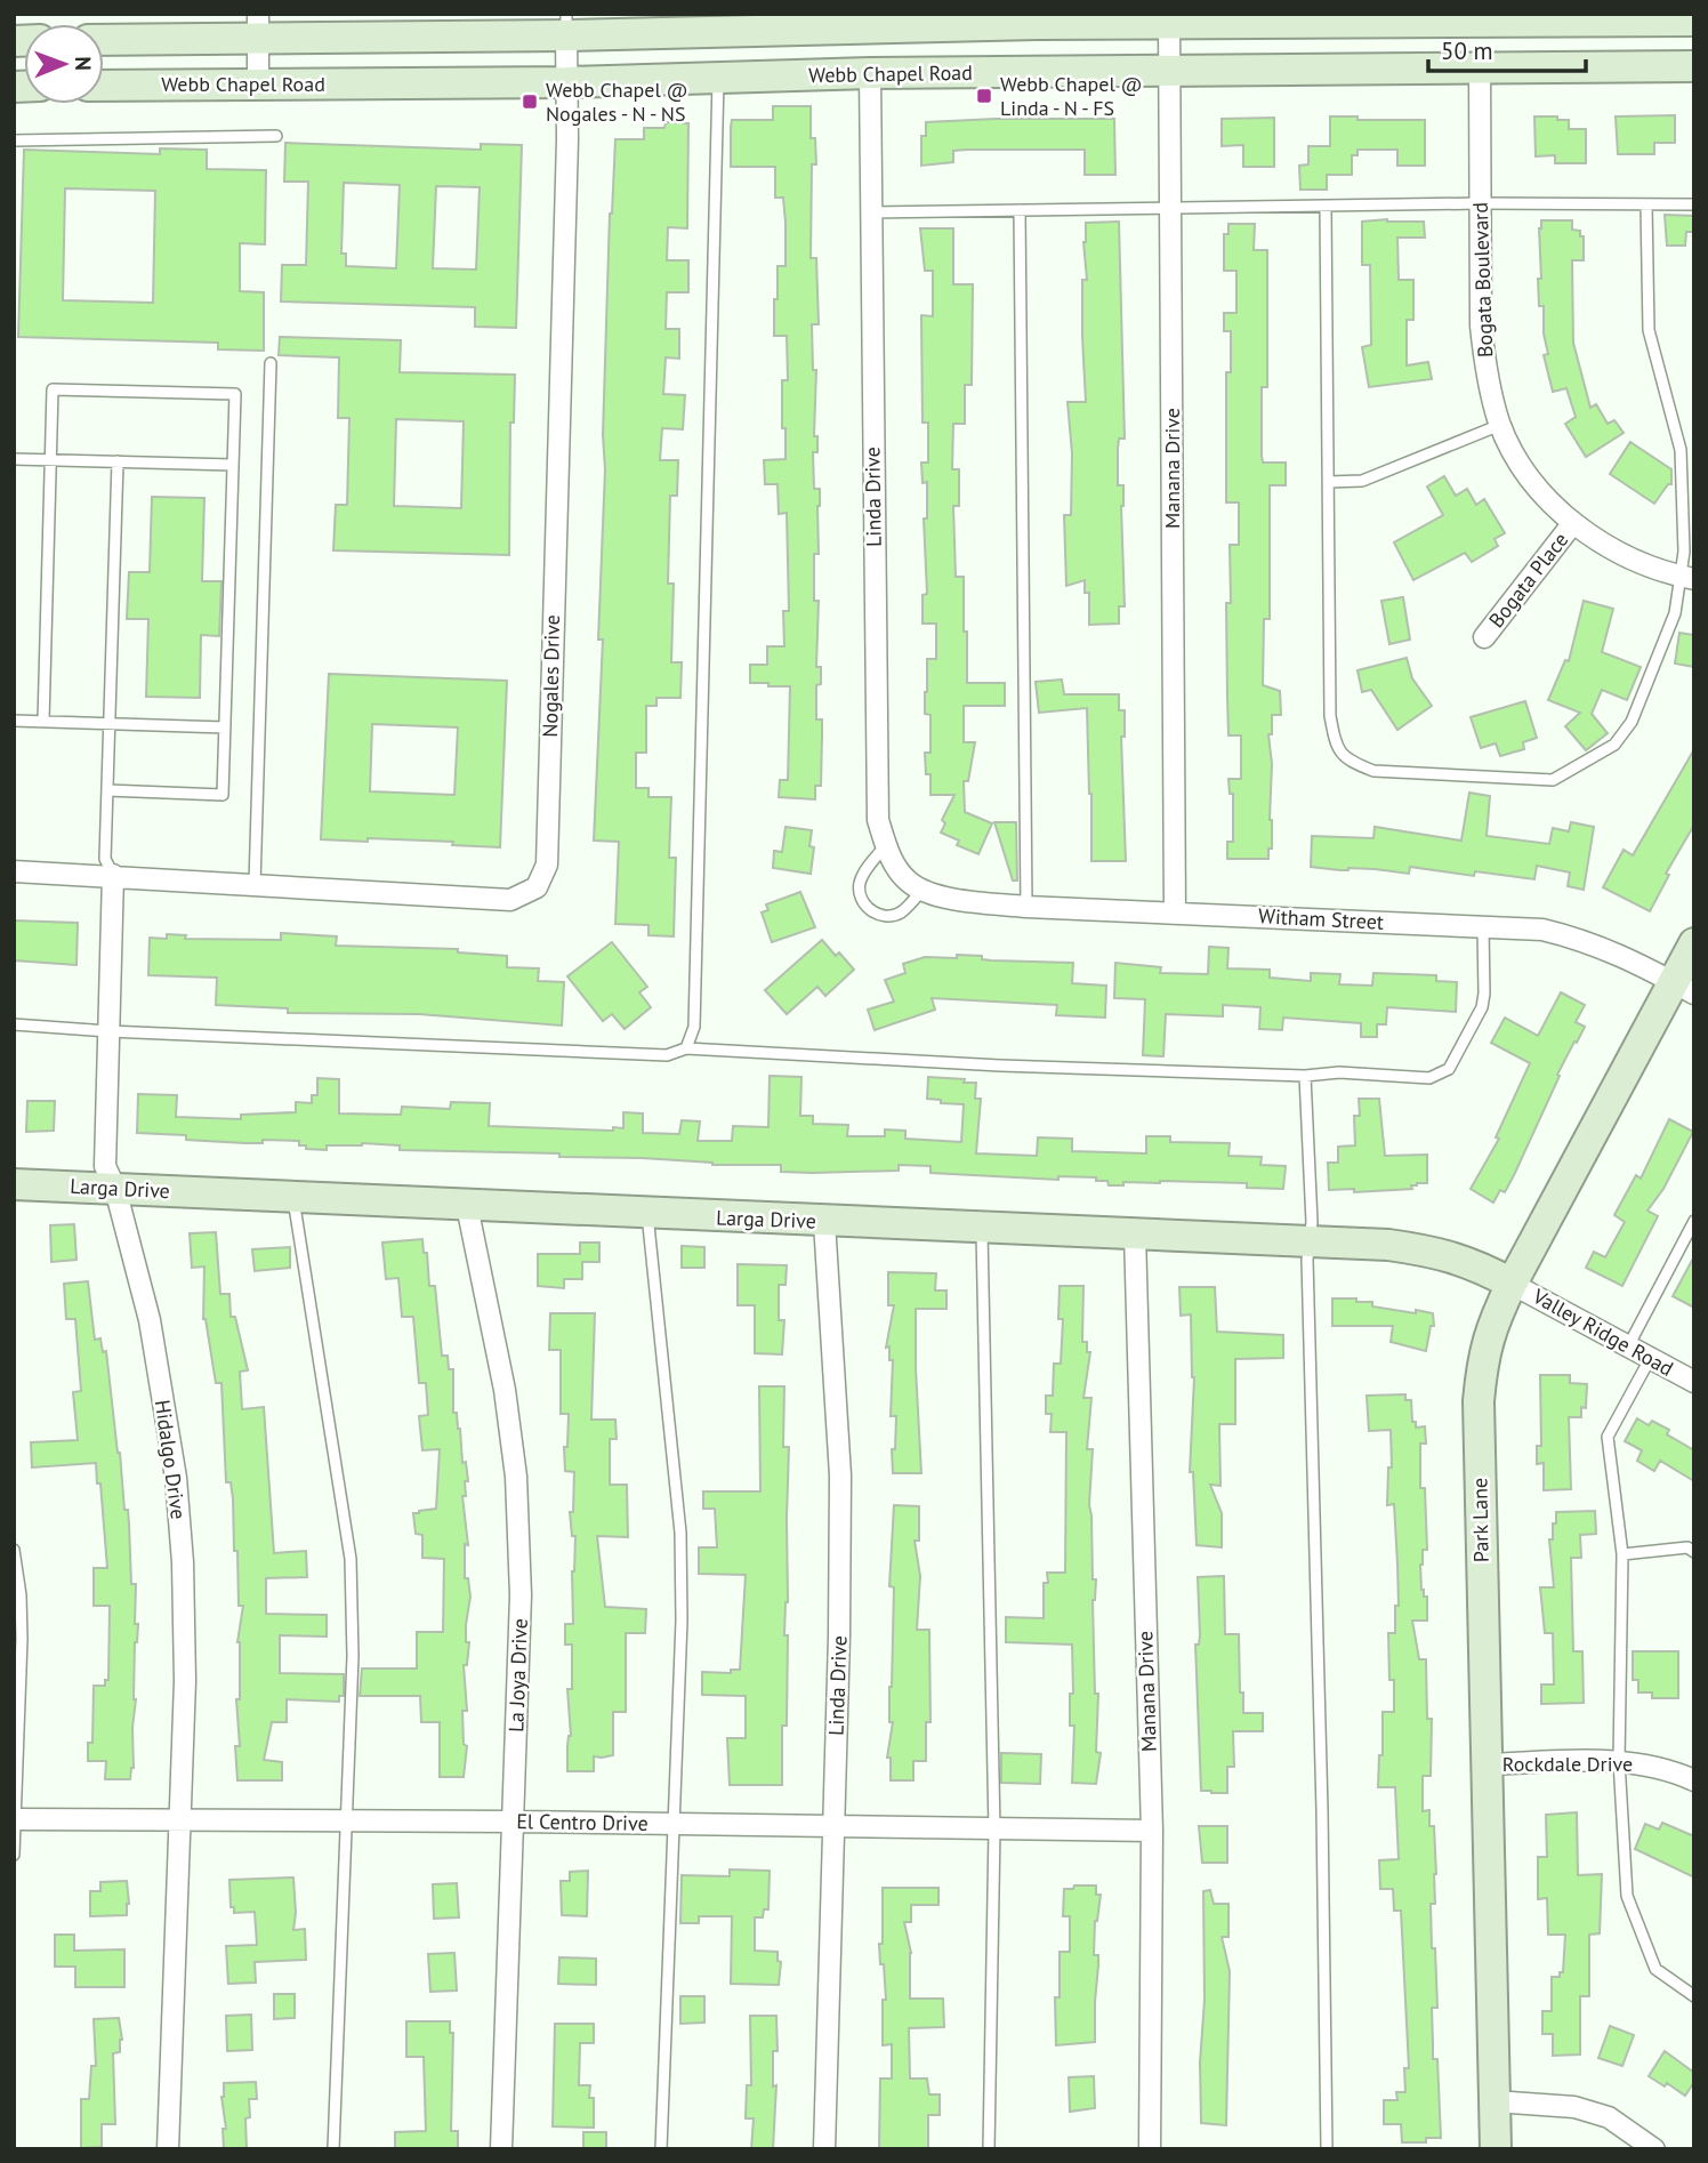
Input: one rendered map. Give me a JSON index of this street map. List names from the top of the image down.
{
  "streets": {
    "main road": ["Webb Chapel Road", "Larga Drive", "Park Lane"],
    "street": [
      "Bogata Boulevard",
      "Manana Drive",
      "Linda Drive",
      "Bogata Place",
      "Nogales Drive",
      "Witham Street",
      "Valley Ridge Road",
      "Hidalgo Drive",
      "La Joya Drive",
      "Rockdale Drive",
      "El Centro Drive"
    ]
  },
  "crossings": [
    ["Webb Chapel Road", "Bogata Boulevard"],
    ["Webb Chapel Road", "Manana Drive"],
    ["Webb Chapel Road", "Linda Drive"],
    ["Webb Chapel Road", "Nogales Drive"],
    ["Bogata Boulevard", "Bogata Place"],
    ["Manana Drive", "Witham Street"],
    ["Manana Drive", "Larga Drive"],
    ["Manana Drive", "El Centro Drive"],
    ["Linda Drive", "Witham Street"],
    ["Linda Drive", "Larga Drive"],
    ["Linda Drive", "El Centro Drive"],
    ["Nogales Drive", "Hidalgo Drive"],
    ["Witham Street", "Park Lane"],
    ["Larga Drive", "Valley Ridge Road"],
    ["Larga Drive", "Hidalgo Drive"],
    ["Larga Drive", "Park Lane"],
    ["Larga Drive", "La Joya Drive"],
    ["Valley Ridge Road", "Park Lane"],
    ["Hidalgo Drive", "El Centro Drive"],
    ["Park Lane", "Rockdale Drive"],
    ["La Joya Drive", "El Centro Drive"]
  ],
  "places": {
    "transit": ["Webb Chapel @ Linda - N - FS", "Webb Chapel @ Nogales - N - NS"]
  },
  "scale_bar": "50 m",
  "north": "right"
}
